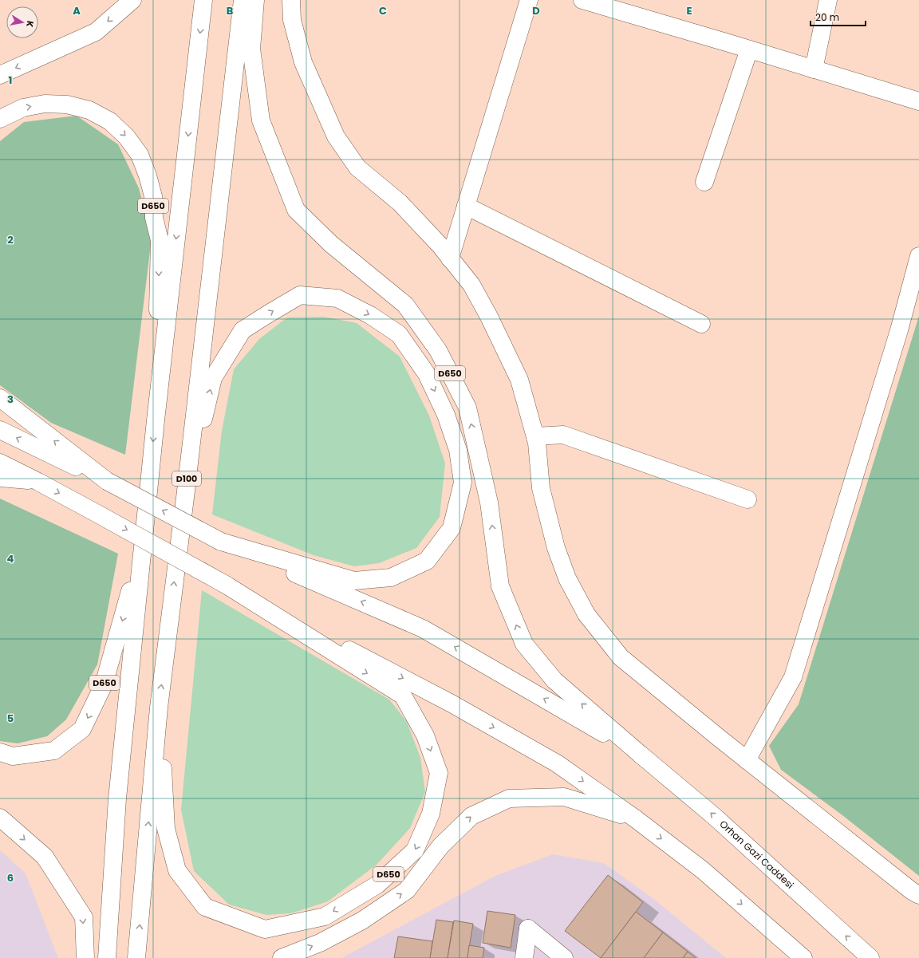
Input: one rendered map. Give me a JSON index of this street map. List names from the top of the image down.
{
  "streets": {
    "main road": ["D650", "D100", "Orhan Gazi Caddesi"]
  },
  "crossings": [
    ["D650", "D100"],
    ["D650", "Orhan Gazi Caddesi"]
  ],
  "scale_bar": "20 m",
  "north": "right",
  "grid": {
    "columns": [
      "A",
      "B",
      "C",
      "D",
      "E"
    ],
    "rows": [
      "1",
      "2",
      "3",
      "4",
      "5",
      "6"
    ]
  }
}
